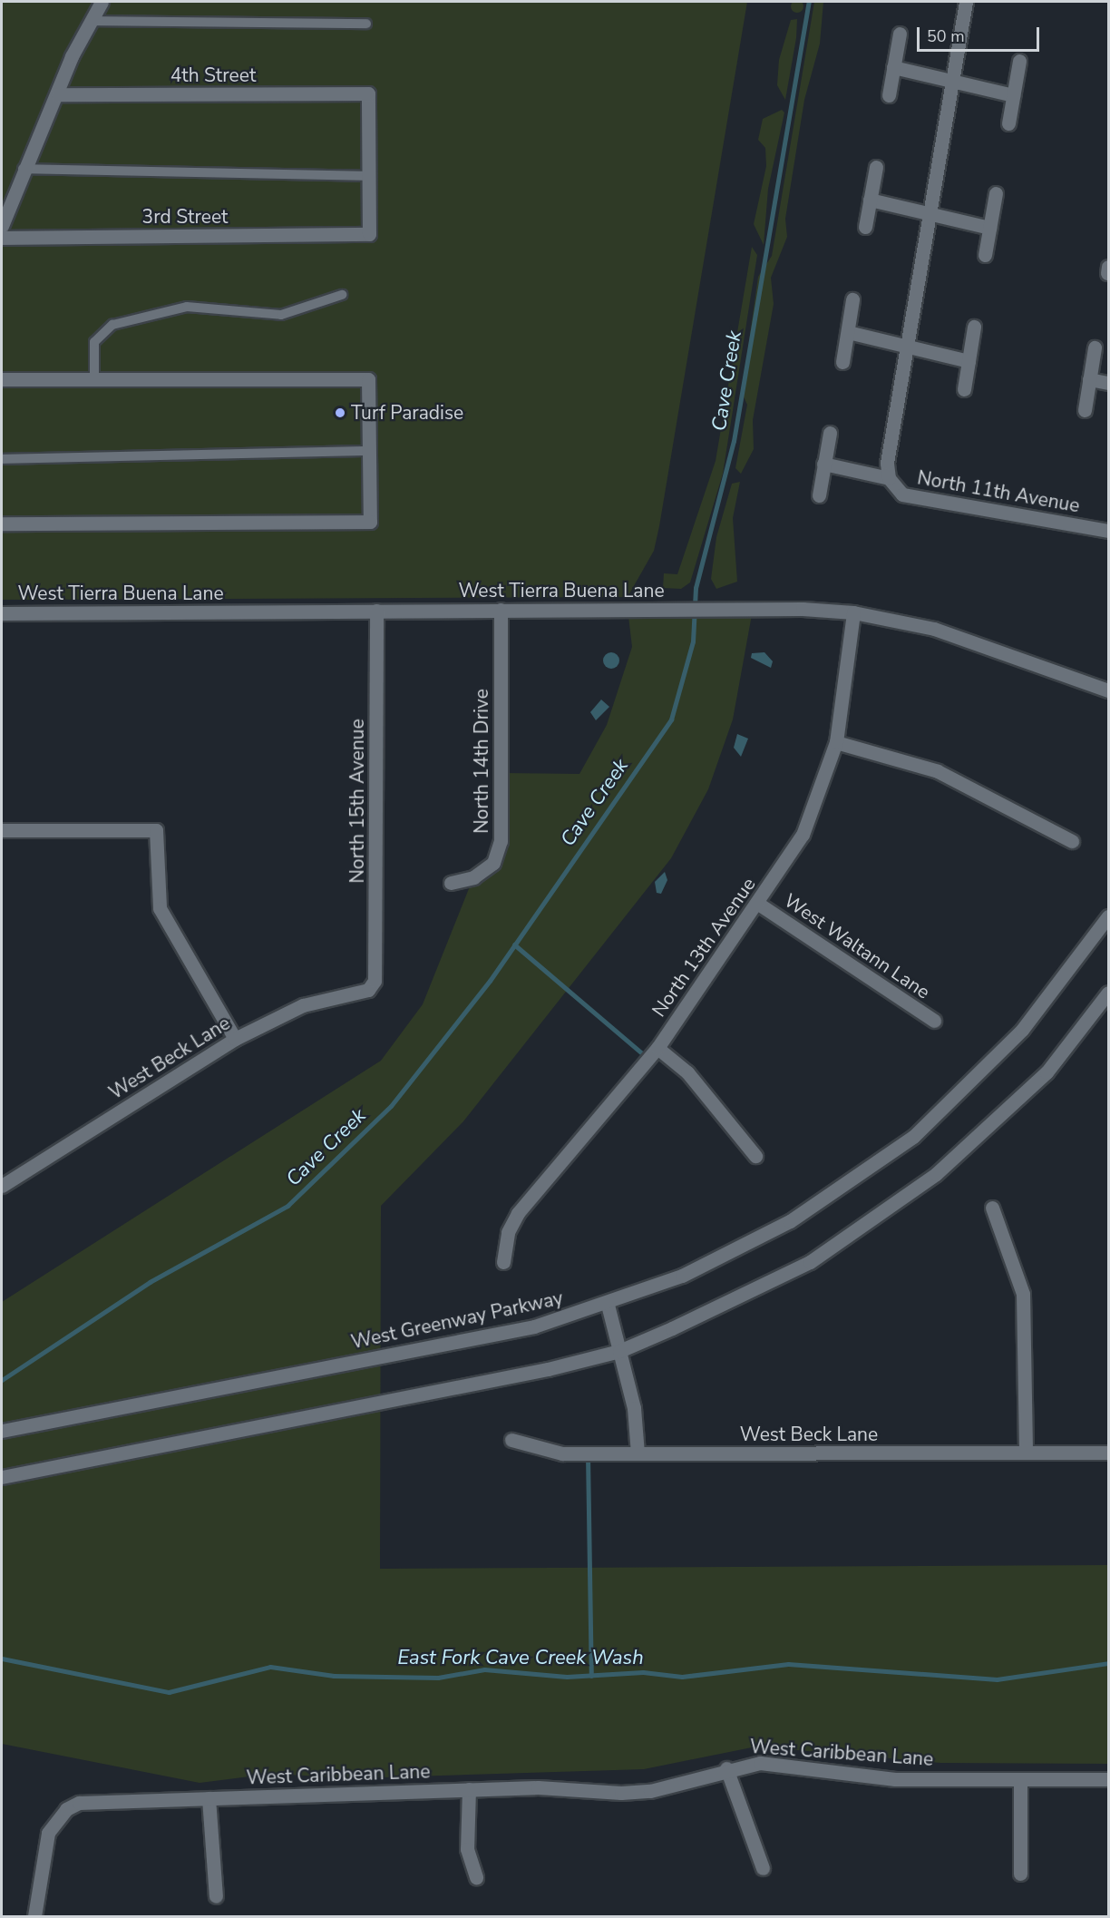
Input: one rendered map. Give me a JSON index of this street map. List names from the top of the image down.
{
  "streets": {
    "street": [
      "4th Street",
      "3rd Street",
      "North 11th Avenue",
      "West Tierra Buena Lane",
      "North 14th Drive",
      "North 15th Avenue",
      "West Waltann Lane",
      "North 13th Avenue",
      "West Beck Lane",
      "West Greenway Parkway",
      "West Caribbean Lane"
    ]
  },
  "crossings": [
    ["4th Street", "3rd Street"],
    ["West Tierra Buena Lane", "North 14th Drive"],
    ["West Tierra Buena Lane", "North 15th Avenue"],
    ["West Tierra Buena Lane", "North 13th Avenue"],
    ["North 15th Avenue", "West Beck Lane"],
    ["West Waltann Lane", "North 13th Avenue"]
  ],
  "water": ["Cave Creek", "East Fork Cave Creek Wash"],
  "places": ["Turf Paradise"],
  "scale_bar": "50 m"
}
